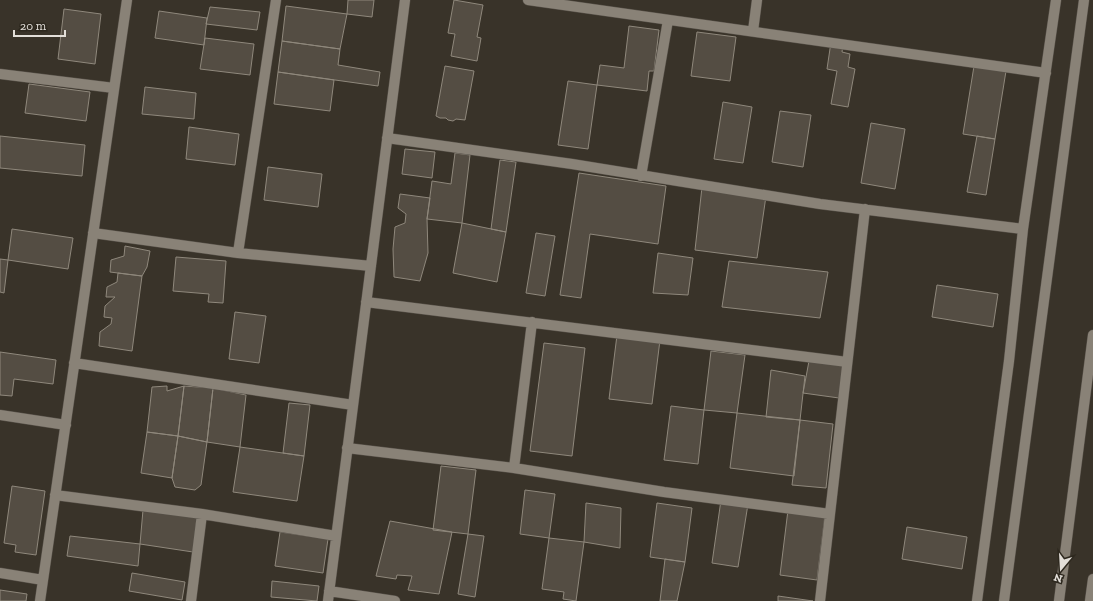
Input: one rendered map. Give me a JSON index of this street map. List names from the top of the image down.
{
  "scale_bar": "20 m",
  "north": "bottom"
}
